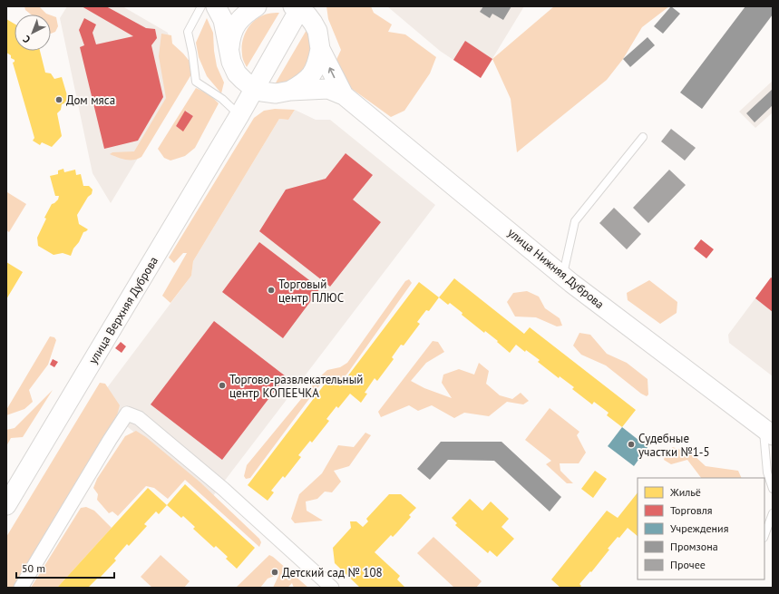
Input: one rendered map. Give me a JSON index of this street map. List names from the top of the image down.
{
  "streets": {
    "street": ["улица Нижняя Дуброва", "улица Верхняя Дуброва"]
  },
  "crossings": [
    ["улица Нижняя Дуброва", "улица Верхняя Дуброва"]
  ],
  "places": [
    "Дом мяса",
    "Торговый центр ПЛЮС",
    "Торгово-развлекательный центр КОПЕЕЧКА",
    "Судебные участки №1-5",
    "Детский сад № 108"
  ],
  "legend": [
    "Жильё",
    "Торговля",
    "Учреждения",
    "Промзона",
    "Прочее"
  ],
  "scale_bar": "50 m",
  "north": "bottom left"
}
